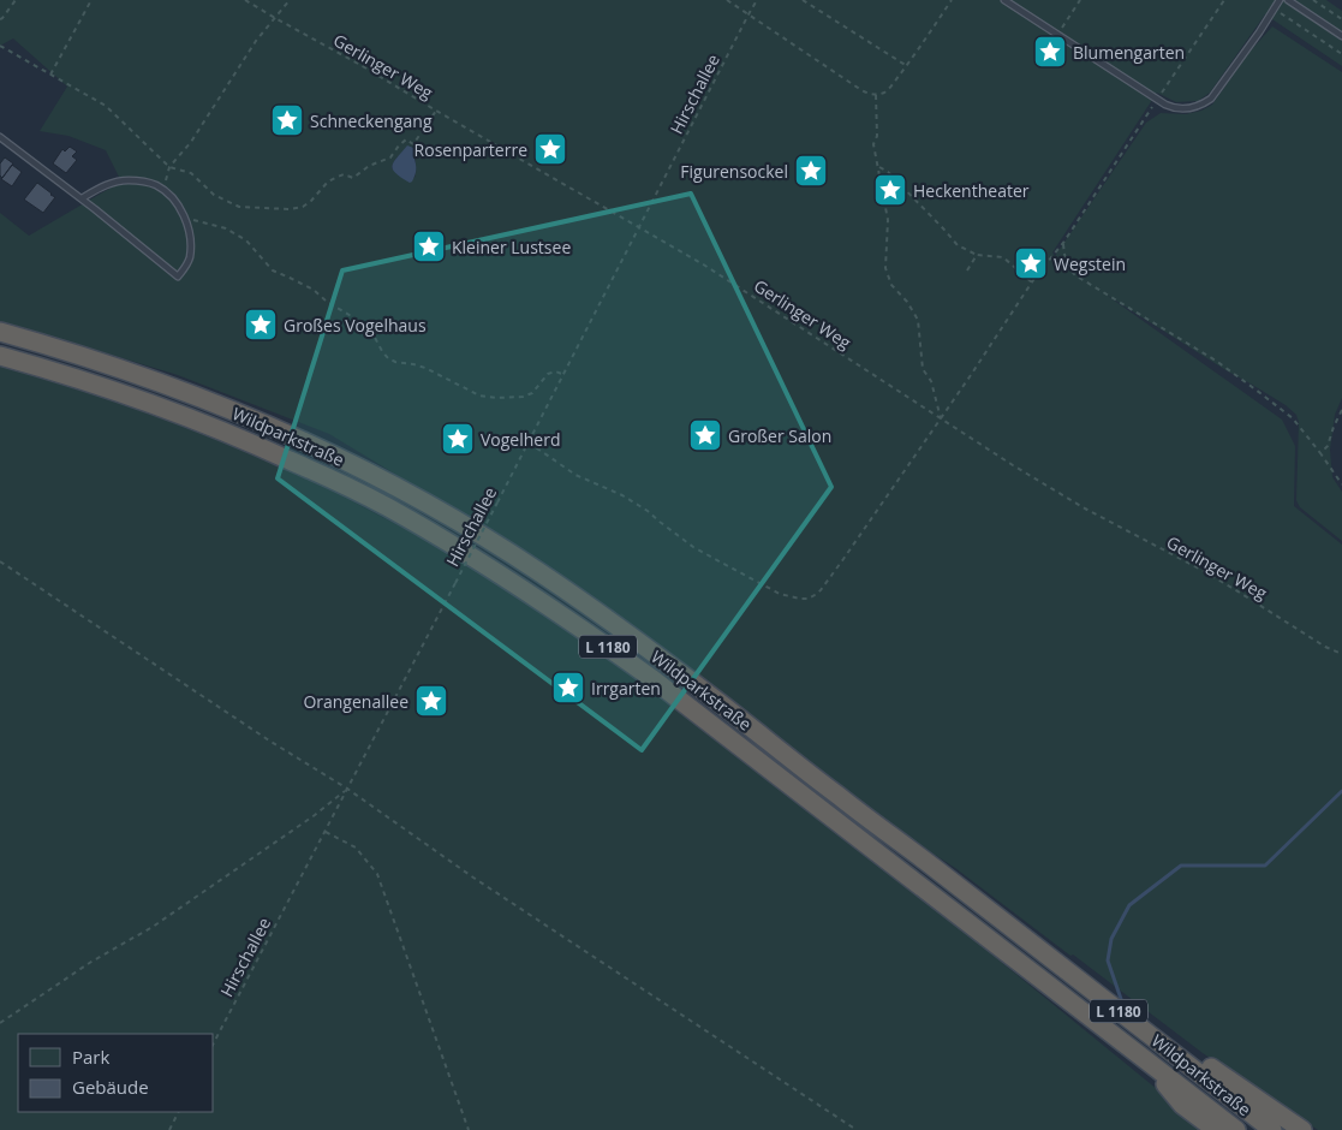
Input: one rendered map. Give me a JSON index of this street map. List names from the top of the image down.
{
  "streets": {
    "highway": ["Wildparkstraße", "L 1180"],
    "path": ["Gerlinger Weg", "Hirschallee"]
  },
  "crossings": [
    ["Gerlinger Weg", "Hirschallee"]
  ],
  "places": {
    "place": [
      "Blumengarten",
      "Schneckengang",
      "Rosenparterre",
      "Figurensockel",
      "Heckentheater",
      "Kleiner Lustsee",
      "Wegstein",
      "Großes Vogelhaus",
      "Großer Salon",
      "Vogelherd",
      "Irrgarten",
      "Orangenallee"
    ]
  },
  "legend": ["Park", "Gebäude"]
}
